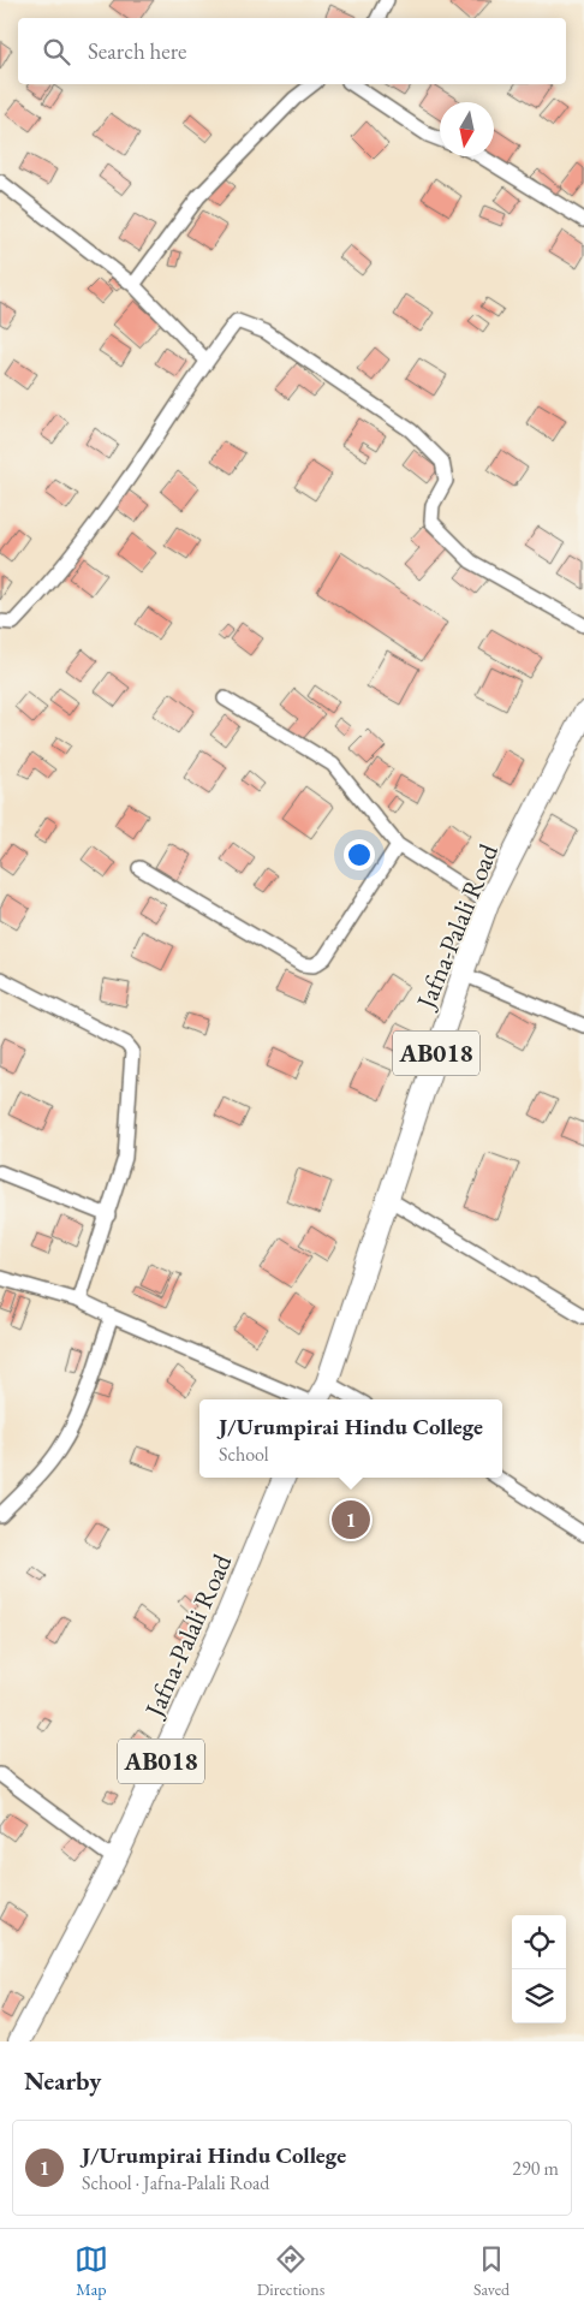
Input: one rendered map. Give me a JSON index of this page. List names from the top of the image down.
{
  "streets": {
    "main road": ["Jafna-Palali Road", "AB018"]
  },
  "north": "bottom",
  "page": {
    "search": "Search here",
    "popup": ["J/Urumpirai Hindu College", "School"],
    "pins": "1",
    "heading": "Nearby",
    "list": [
      {
        "mark": "1",
        "name": "J/Urumpirai Hindu College",
        "note": "School · Jafna-Palali Road",
        "value": "290 m"
      }
    ],
    "nav": ["Map", "Directions", "Saved"]
  }
}
